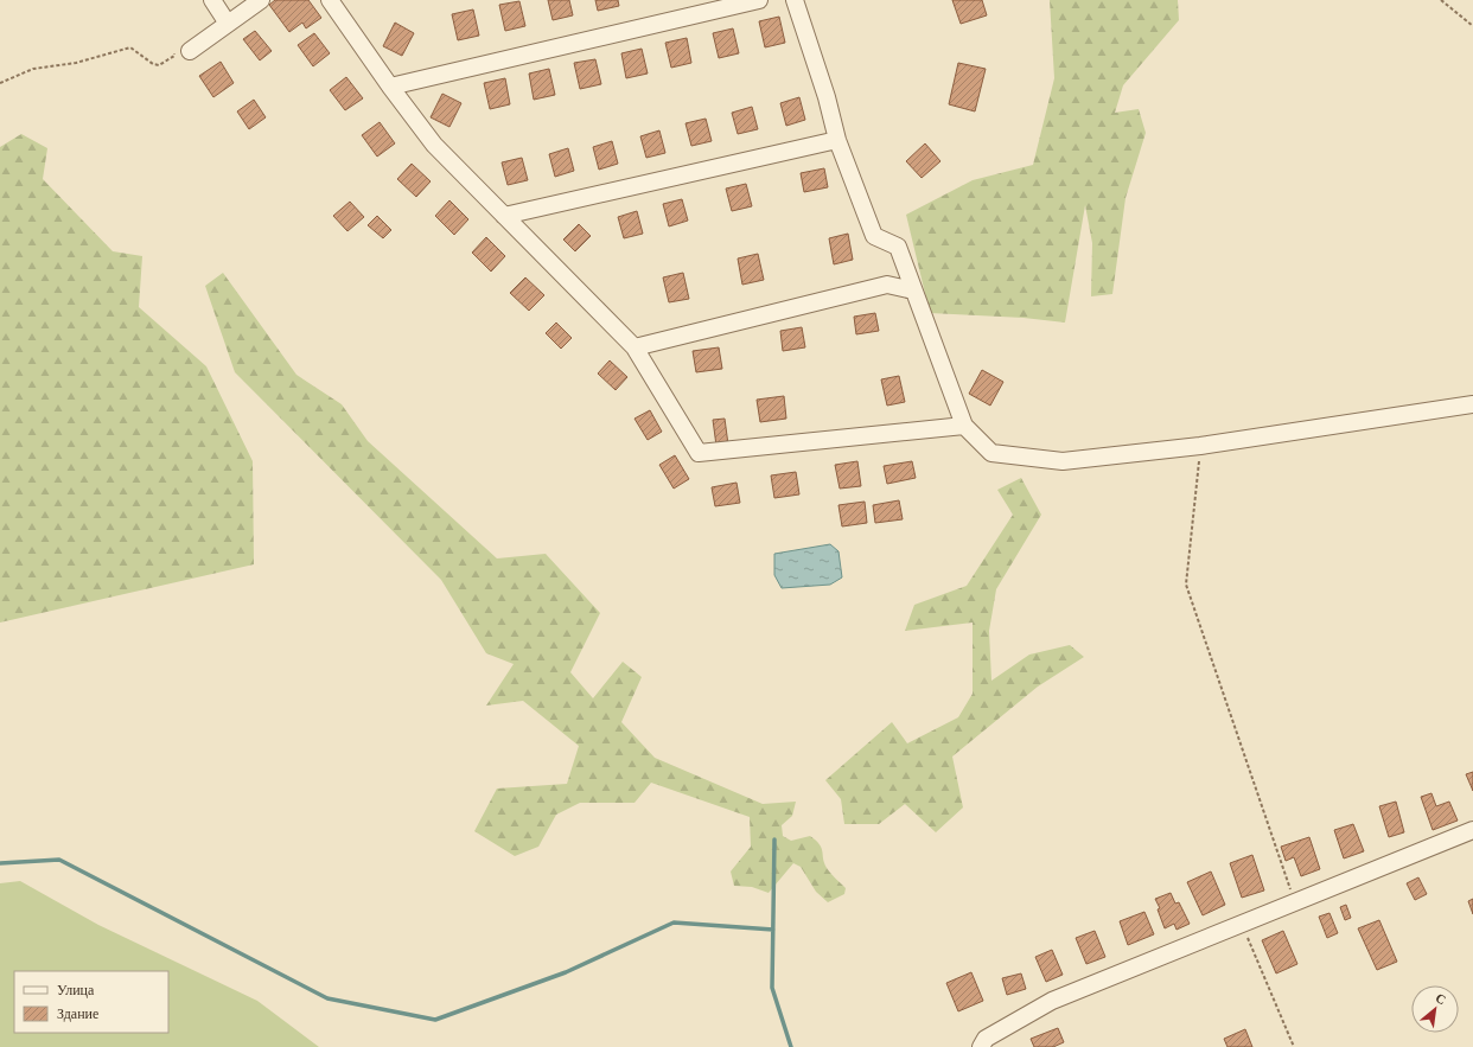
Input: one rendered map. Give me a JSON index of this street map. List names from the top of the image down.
{
  "legend": ["Улица", "Здание"],
  "north": "top right"
}
